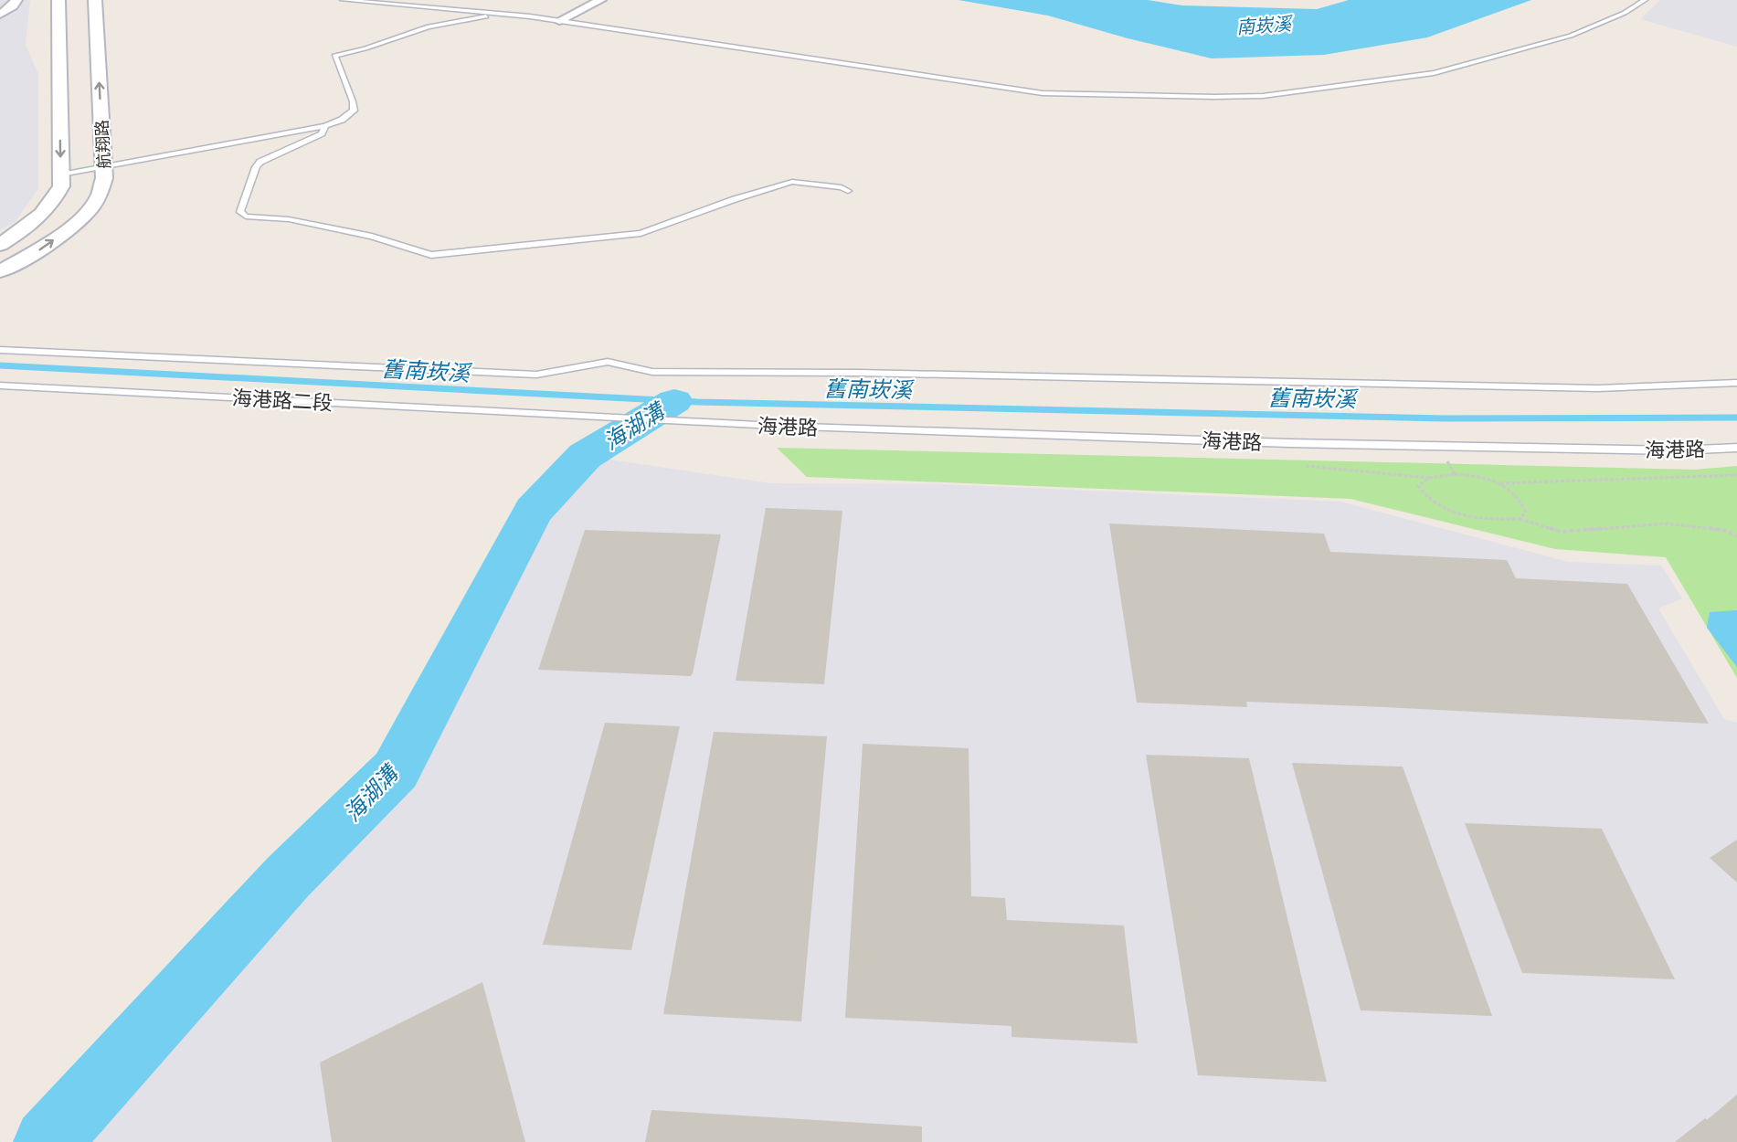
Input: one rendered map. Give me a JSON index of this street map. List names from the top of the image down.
{
  "streets": {
    "street": ["航翔路"],
    "lane": ["海港路二段", "海港路"]
  },
  "crossings": [
    ["海港路二段", "海港路"]
  ],
  "water": ["南崁溪", "舊南崁溪", "海湖溝"]
}
